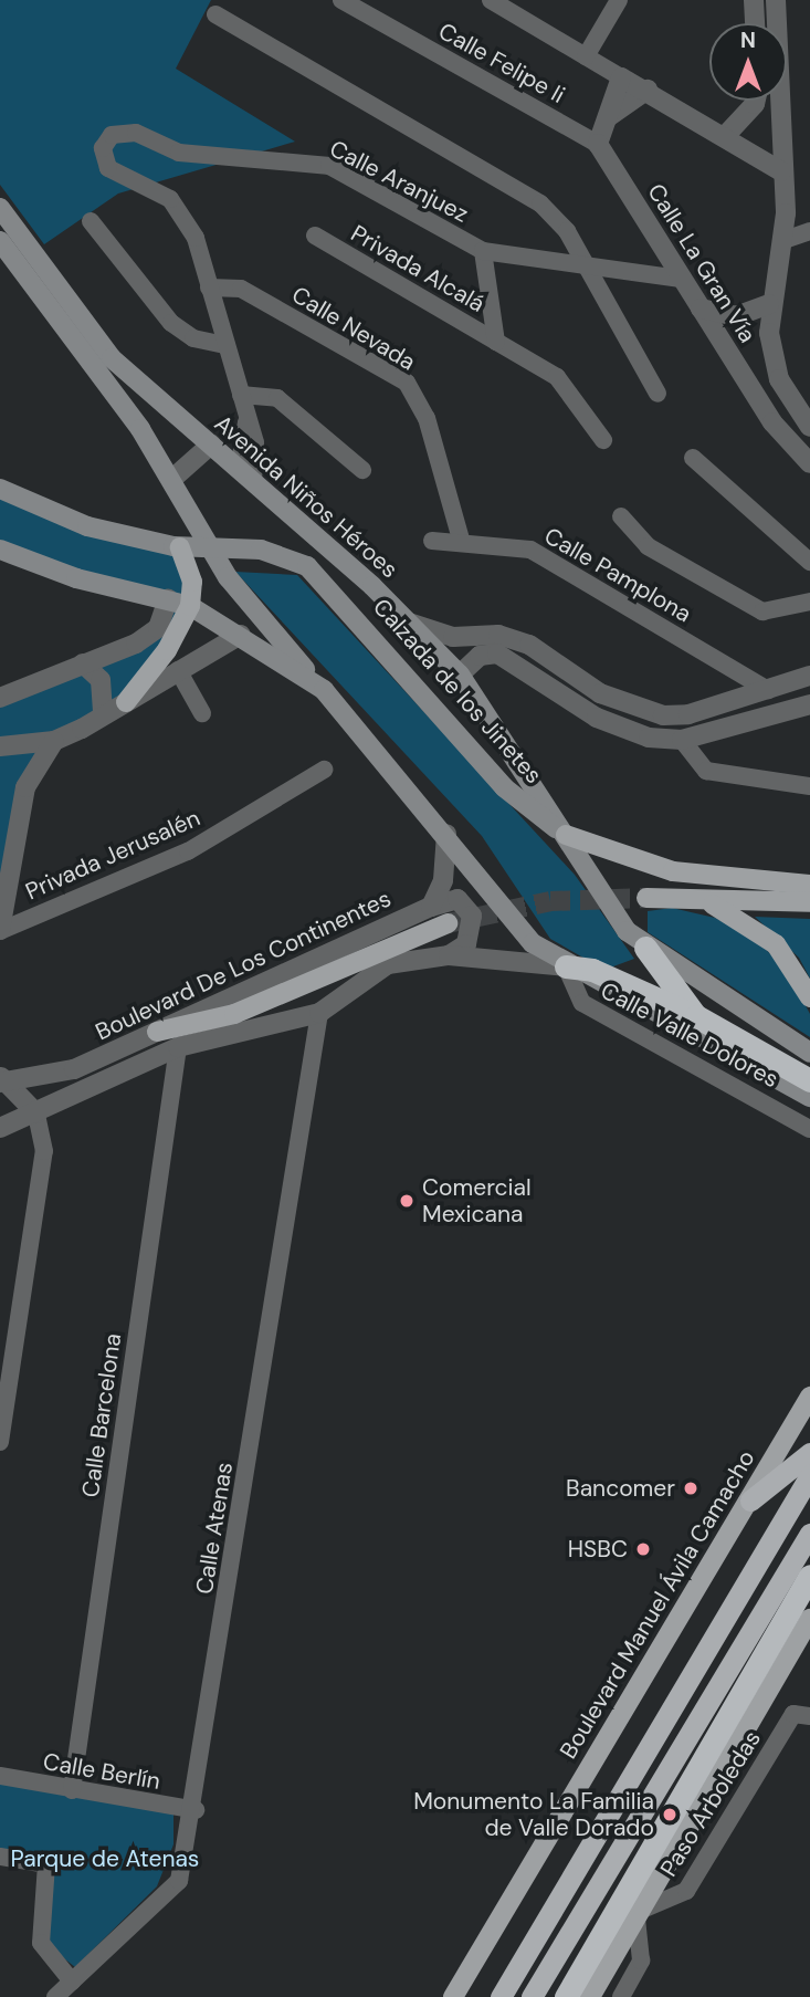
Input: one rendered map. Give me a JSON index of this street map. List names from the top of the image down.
{
  "streets": {
    "main road": ["Avenida Niños Héroes", "Calzada de los Jinetes", "Boulevard Manuel Ávila Camacho"],
    "street": [
      "Calle Felipe Ii",
      "Calle Aranjuez",
      "Calle La Gran Vía",
      "Privada Alcalá",
      "Calle Nevada",
      "Calle Pamplona",
      "Privada Jerusalén",
      "Boulevard De Los Continentes",
      "Calle Valle Dolores",
      "Calle Barcelona",
      "Calle Atenas",
      "Calle Berlín",
      "Paso Arboledas"
    ]
  },
  "crossings": [
    ["Calle Felipe Ii", "Calle La Gran Vía"],
    ["Calle Aranjuez", "Calle La Gran Vía"],
    ["Calle Aranjuez", "Privada Alcalá"],
    ["Calle Aranjuez", "Calle Nevada"],
    ["Calle Aranjuez", "Avenida Niños Héroes"],
    ["Calle Nevada", "Calle Pamplona"],
    ["Avenida Niños Héroes", "Calzada de los Jinetes"],
    ["Boulevard De Los Continentes", "Calle Valle Dolores"],
    ["Boulevard De Los Continentes", "Calle Barcelona"],
    ["Boulevard De Los Continentes", "Calle Atenas"],
    ["Calle Barcelona", "Calle Berlín"],
    ["Calle Atenas", "Calle Berlín"]
  ],
  "parks": ["Parque de Atenas"],
  "places": [
    "Comercial Mexicana",
    "Bancomer",
    "HSBC",
    "Monumento La Familia de Valle Dorado"
  ],
  "north": "top"
}
